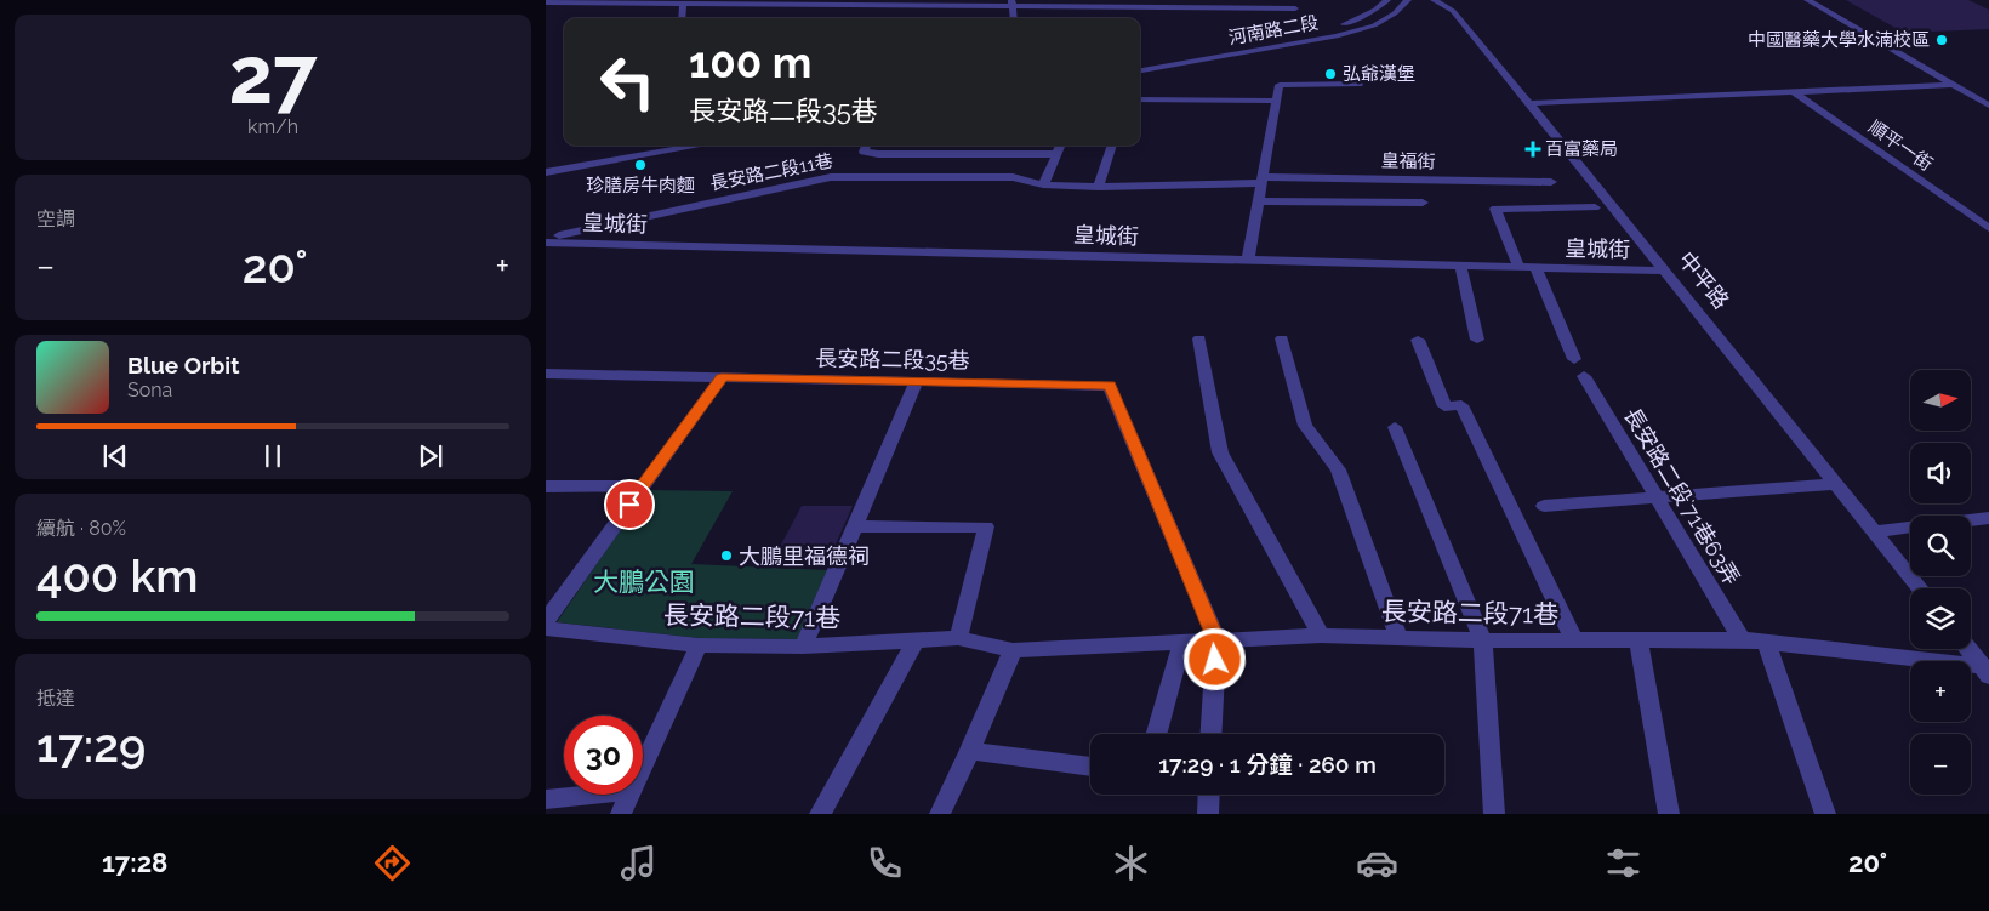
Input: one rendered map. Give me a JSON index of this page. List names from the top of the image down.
{
  "streets": {
    "street": [
      "河南路二段",
      "順平一街",
      "皇福街",
      "長安路二段11巷",
      "皇城街",
      "中平路",
      "長安路二段35巷",
      "長安路二段˙71巷63弄",
      "長安路二段71巷"
    ]
  },
  "crossings": [
    ["皇福街", "長安路二段11巷"],
    ["長安路二段11巷", "皇城街"],
    ["皇城街", "中平路"],
    ["長安路二段35巷", "長安路二段71巷"],
    ["長安路二段˙71巷63弄", "長安路二段71巷"]
  ],
  "parks": ["大鵬公園"],
  "places": {
    "other": [
      "中國醫藥大學水湳校區",
      "弘爺漢堡",
      "珍膳房牛肉麵",
      "大鵬里福德祠"
    ],
    "health": ["百富藥局"]
  },
  "north": "right",
  "page": {
    "tile": [
      ["27", "km/h"],
      "空調",
      ["續航 · 80%", "400 km"],
      ["抵達", "17:29"]
    ],
    "turn": ["100 m", "長安路二段35巷"],
    "heat": ["−", "20°", "+"],
    "song": ["Blue Orbit", "Sona"],
    "map_buttons": ["+", "−"],
    "limit": "30",
    "trip": "17:29 · 1 分鐘 · 260 m",
    "tabs": ["17:28", "20°"]
  }
}
